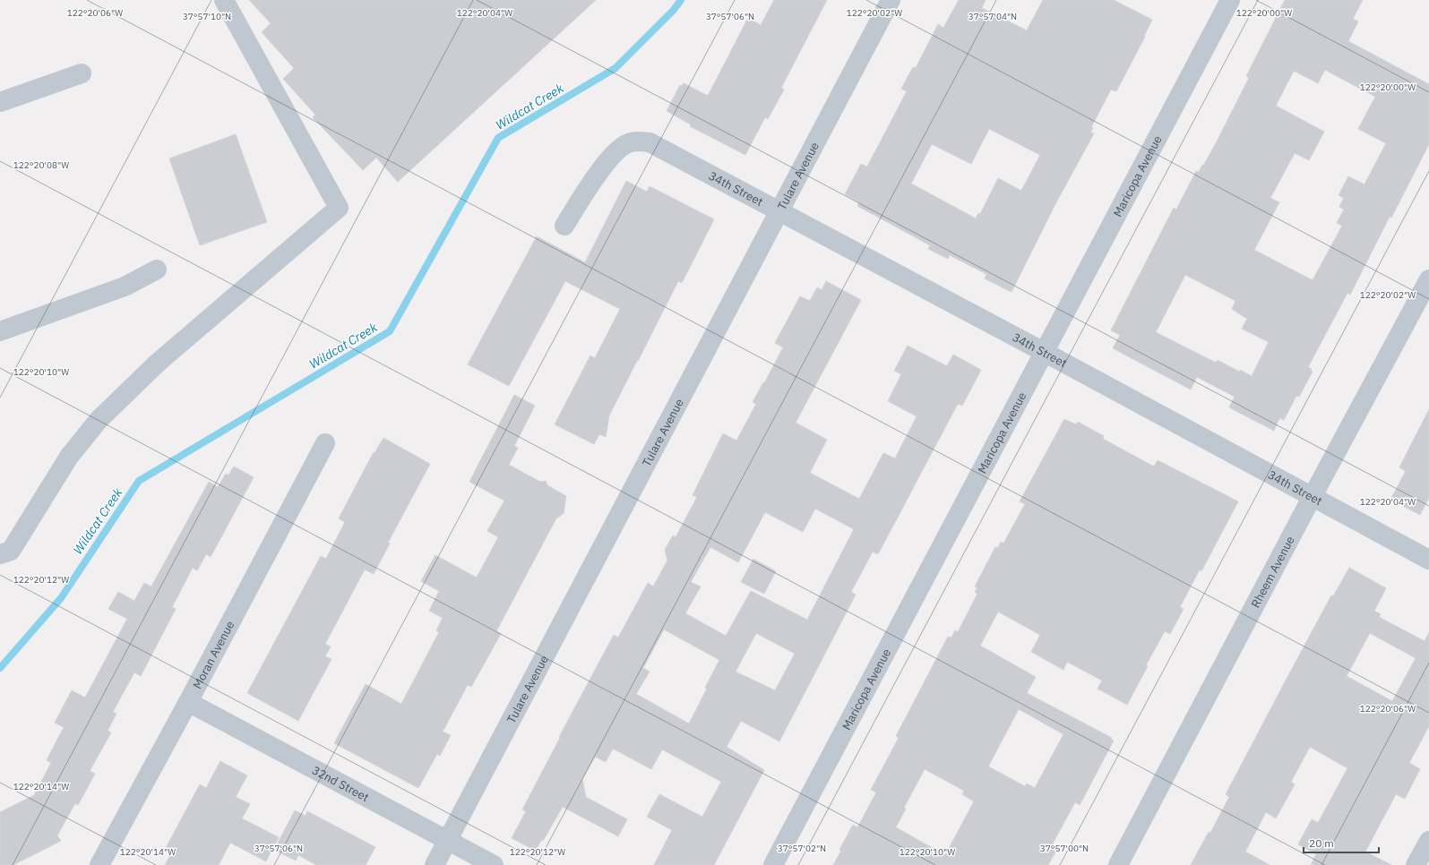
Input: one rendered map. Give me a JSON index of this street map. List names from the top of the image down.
{
  "streets": {
    "street": [
      "Tulare Avenue",
      "Maricopa Avenue",
      "34th Street",
      "Rheem Avenue",
      "Moran Avenue",
      "32nd Street"
    ]
  },
  "crossings": [
    ["Tulare Avenue", "34th Street"],
    ["Tulare Avenue", "32nd Street"],
    ["Maricopa Avenue", "34th Street"],
    ["34th Street", "Rheem Avenue"],
    ["Moran Avenue", "32nd Street"]
  ],
  "water": ["Wildcat Creek"],
  "scale_bar": "20 m",
  "coordinates": [
    "122°20'00\"W",
    "122°20'06\"W",
    "122°20'04\"W",
    "122°20'02\"W",
    "37°57'10\"N",
    "37°57'06\"N",
    "37°57'04\"N",
    "122°20'08\"W",
    "122°20'10\"W",
    "122°20'12\"W",
    "122°20'14\"W",
    "37°57'02\"N",
    "37°57'00\"N"
  ]
}
